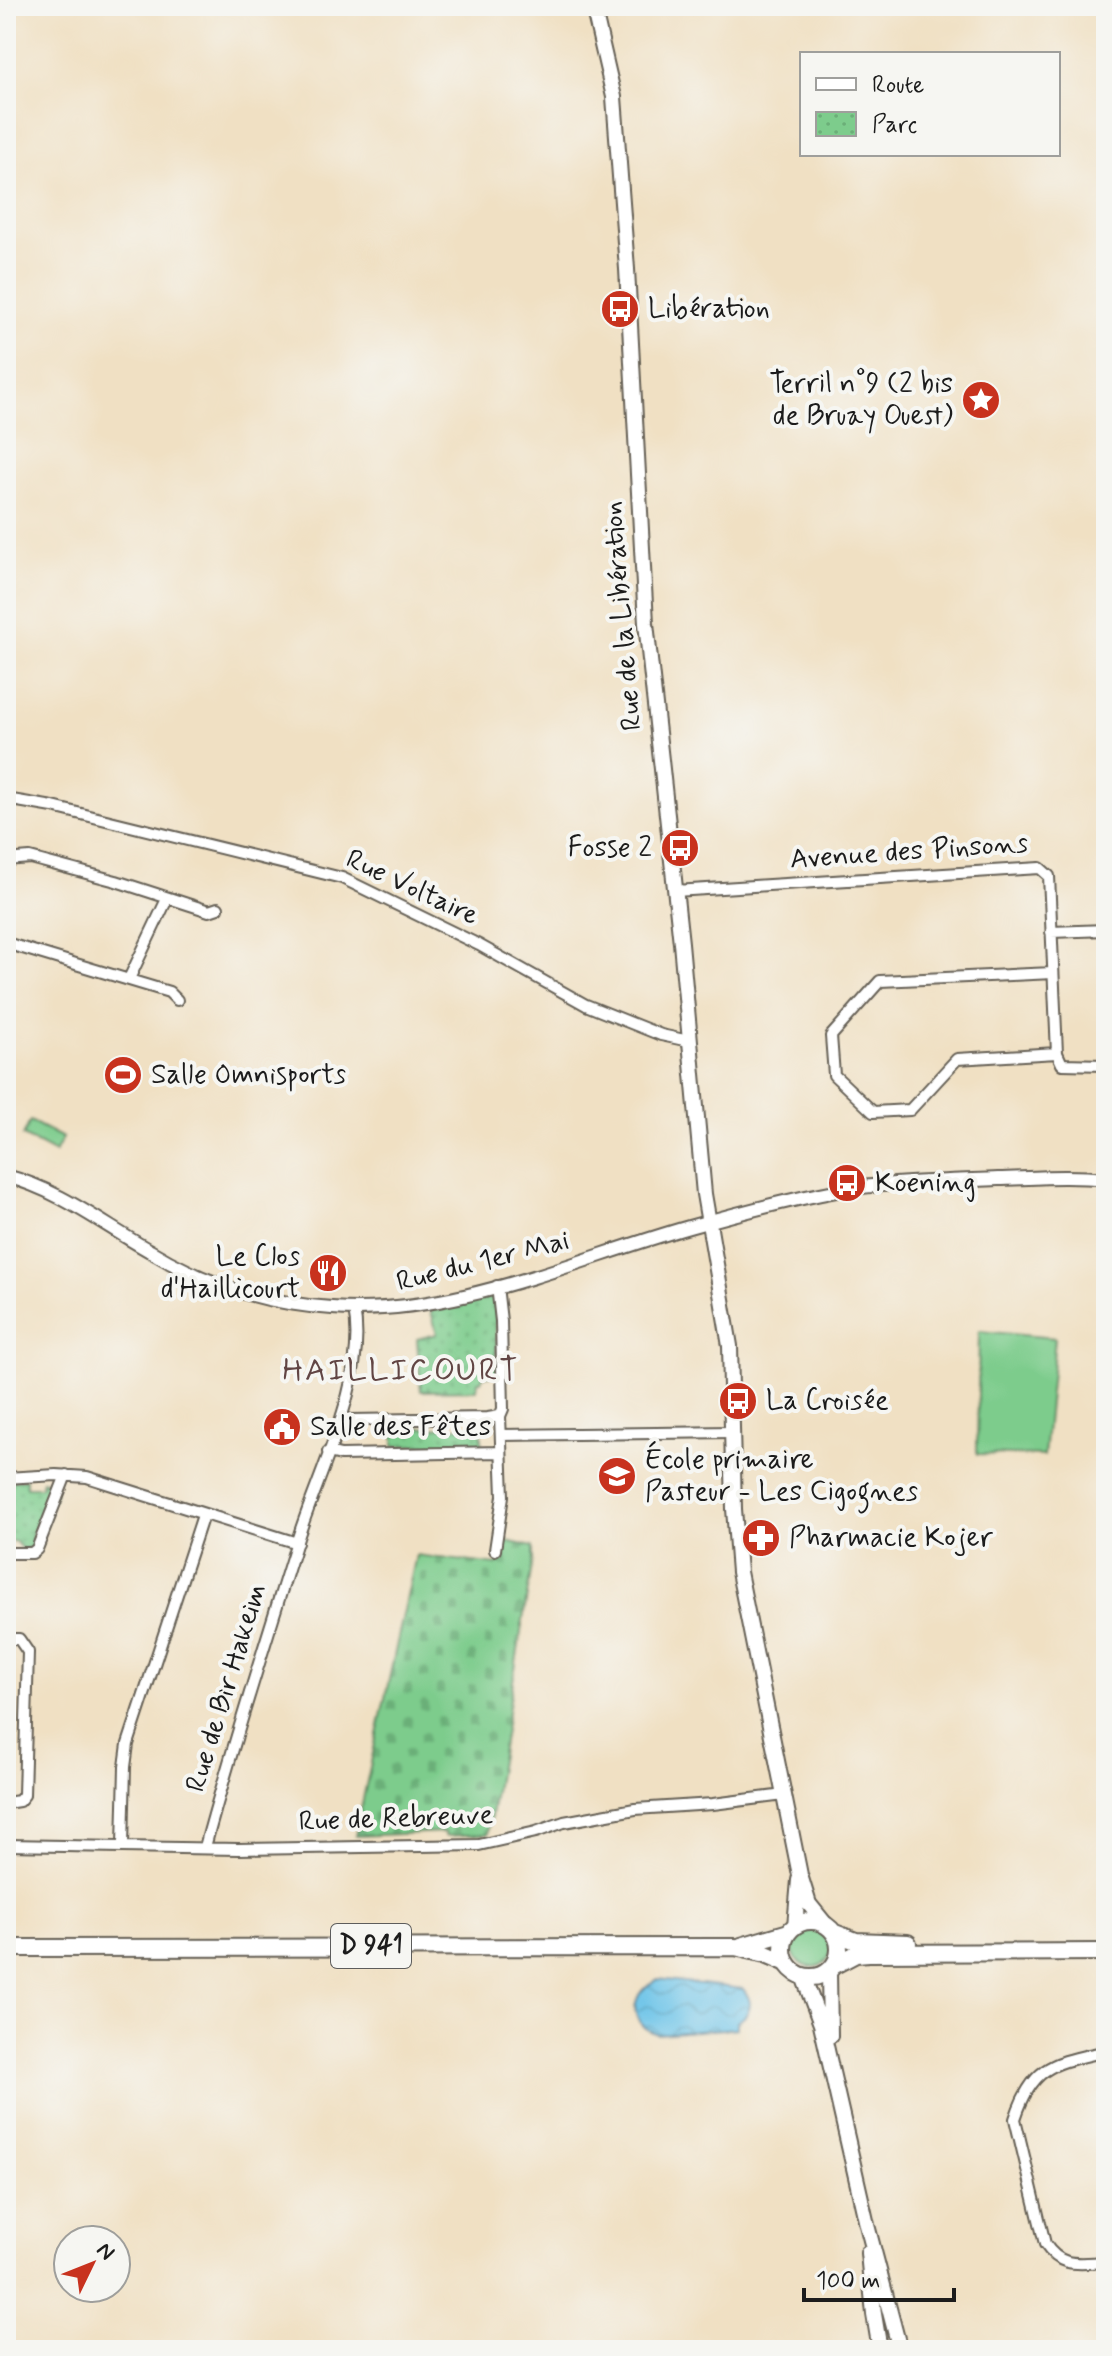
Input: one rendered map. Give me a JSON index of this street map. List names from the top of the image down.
{
  "streets": {
    "main road": ["Rue de la Libération", "D 941"],
    "street": [
      "Avenue des Pinsons",
      "Rue Voltaire",
      "Rue du 1er Mai",
      "Rue de Bir Hakeim",
      "Rue de Rebreuve"
    ]
  },
  "crossings": [
    ["Rue de la Libération", "Avenue des Pinsons"],
    ["Rue de la Libération", "Rue Voltaire"],
    ["Rue de la Libération", "Rue du 1er Mai"],
    ["Rue de la Libération", "Rue de Rebreuve"],
    ["Rue du 1er Mai", "Rue de Bir Hakeim"],
    ["Rue de Bir Hakeim", "Rue de Rebreuve"]
  ],
  "districts": ["HAILLICOURT"],
  "places": {
    "bus stop": [
      "Libération",
      "Fosse 2",
      "Koening",
      "La Croisée"
    ],
    "place": ["Terril n°9 (2 bis de Bruay Ouest)"],
    "sports": ["Salle Omnisports"],
    "restaurant": ["Le Clos d'Haillicourt"],
    "public building": ["Salle des Fêtes"],
    "school or university": ["École primaire Pasteur - Les Cigognes"],
    "pharmacy": ["Pharmacie Kojer"]
  },
  "legend": ["Route", "Parc"],
  "scale_bar": "100 m",
  "north": "top right"
}
